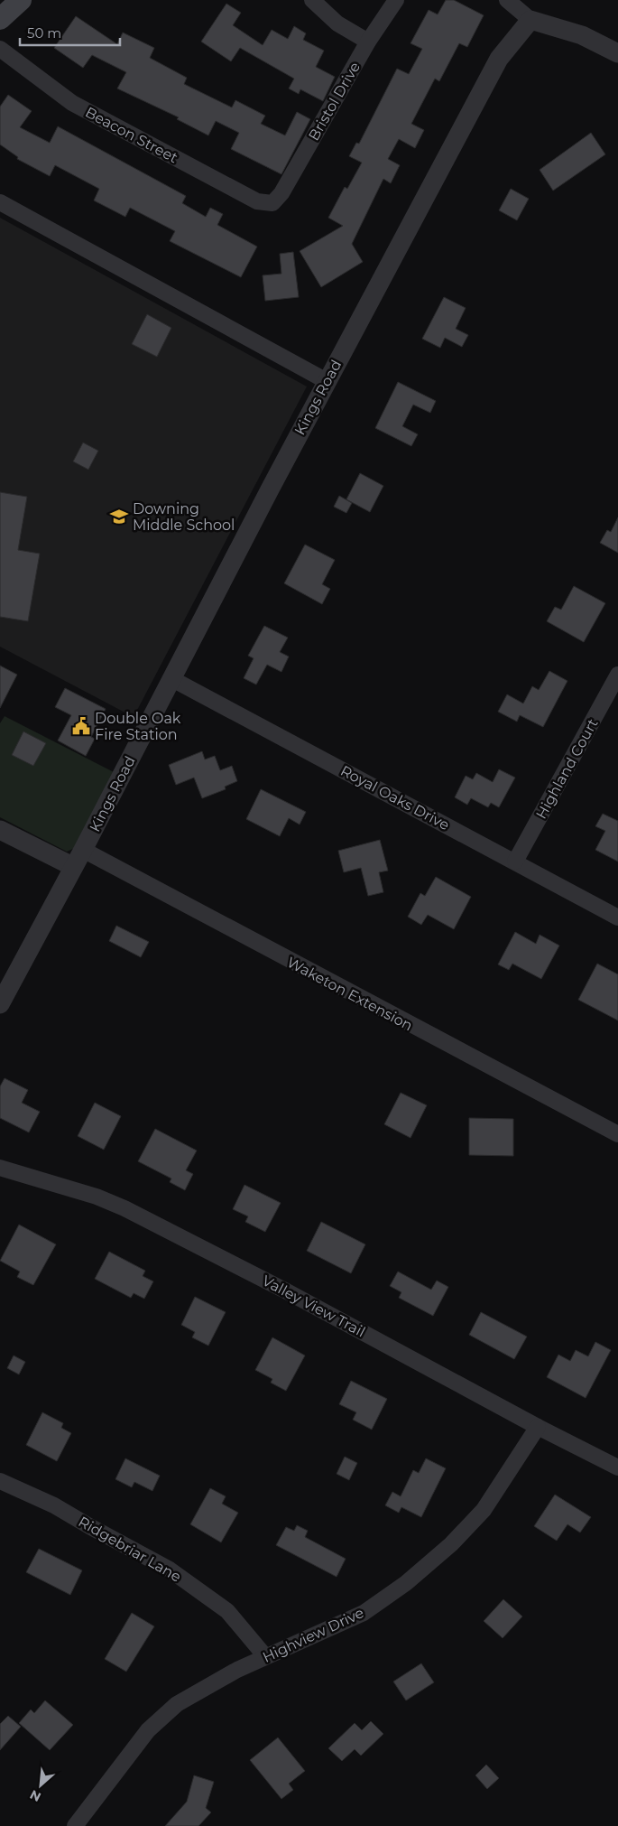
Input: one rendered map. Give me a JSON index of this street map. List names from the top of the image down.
{
  "streets": {
    "street": [
      "Bristol Drive",
      "Beacon Street",
      "Kings Road",
      "Highland Court",
      "Royal Oaks Drive",
      "Waketon Extension",
      "Valley View Trail",
      "Ridgebriar Lane",
      "Highview Drive"
    ]
  },
  "crossings": [
    ["Bristol Drive", "Beacon Street"],
    ["Kings Road", "Royal Oaks Drive"],
    ["Kings Road", "Waketon Extension"],
    ["Highland Court", "Royal Oaks Drive"],
    ["Valley View Trail", "Highview Drive"],
    ["Ridgebriar Lane", "Highview Drive"]
  ],
  "places": {
    "school or university": ["Downing Middle School"],
    "public building": ["Double Oak Fire Station"]
  },
  "scale_bar": "50 m",
  "north": "bottom left"
}
